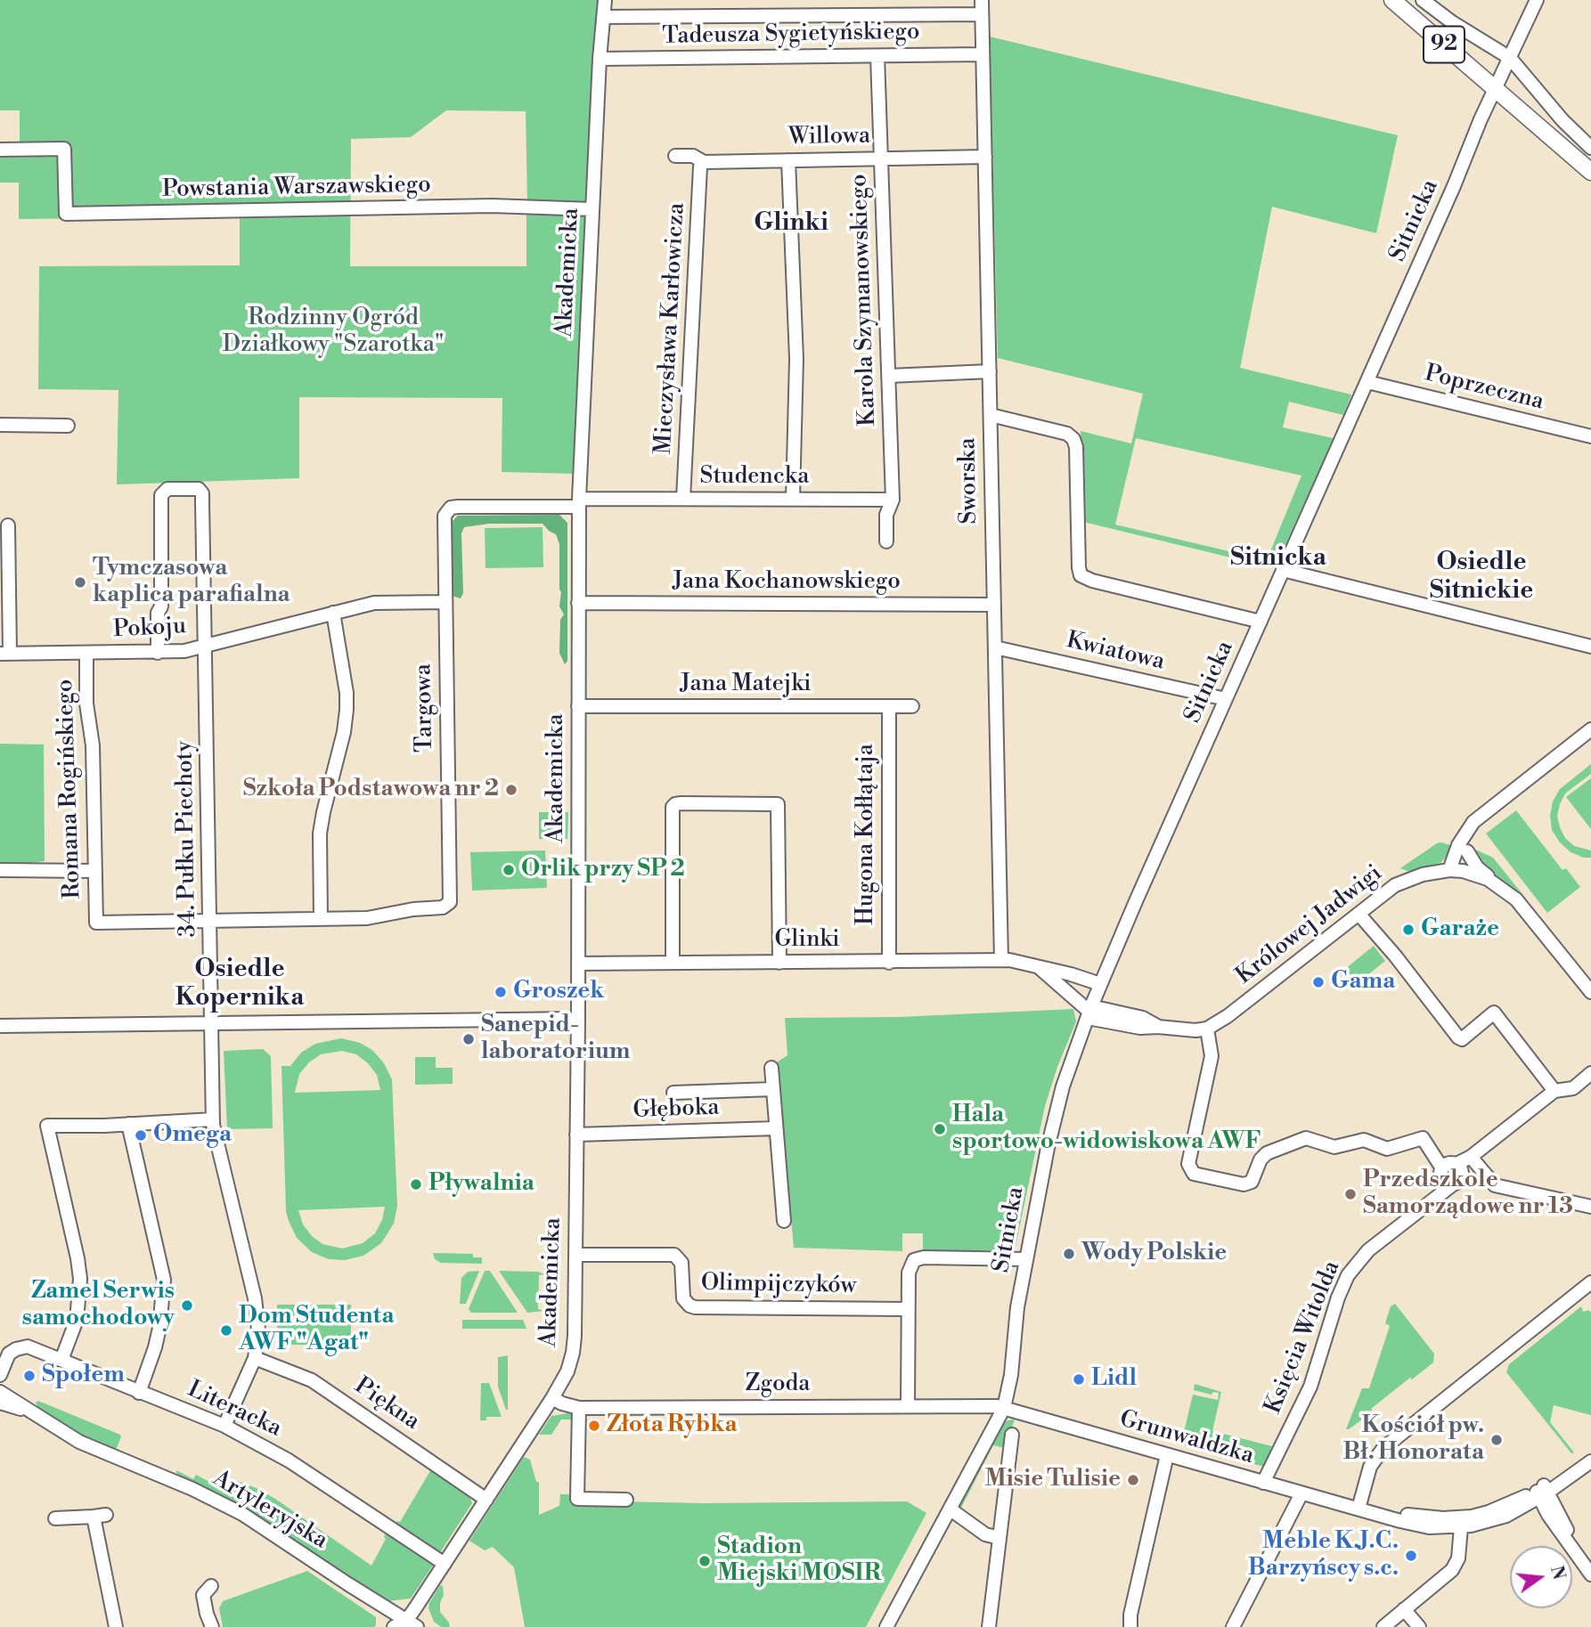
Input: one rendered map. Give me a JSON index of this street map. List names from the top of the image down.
{
  "streets": {
    "main road": ["92"],
    "street": [
      "Tadeusza Sygietyńskiego",
      "Willowa",
      "Powstania Warszawskiego",
      "Sitnicka",
      "Akademicka",
      "Karola Szymanowskiego",
      "Mieczysława Karłowicza",
      "Poprzeczna",
      "Studencka",
      "Sworska",
      "Jana Kochanowskiego",
      "Pokoju",
      "Kwiatowa",
      "Jana Matejki",
      "Targowa",
      "Romana Rogińskiego",
      "Hugona Kołłątaja",
      "34. Pułku Piechoty",
      "Królowej Jadwigi",
      "Glinki",
      "Głęboka",
      "Olimpijczyków",
      "Księcia Witolda",
      "Zgoda",
      "Piękna",
      "Literacka",
      "Grunwaldzka",
      "Artyleryjska"
    ]
  },
  "crossings": [
    ["Tadeusza Sygietyńskiego", "Akademicka"],
    ["Tadeusza Sygietyńskiego", "Karola Szymanowskiego"],
    ["Tadeusza Sygietyńskiego", "Sworska"],
    ["92", "Sitnicka"],
    ["Willowa", "Karola Szymanowskiego"],
    ["Willowa", "Mieczysława Karłowicza"],
    ["Willowa", "Sworska"],
    ["Powstania Warszawskiego", "Akademicka"],
    ["Sitnicka", "Poprzeczna"],
    ["Sitnicka", "Kwiatowa"],
    ["Sitnicka", "Glinki"],
    ["Sitnicka", "Zgoda"],
    ["Sitnicka", "Grunwaldzka"],
    ["Akademicka", "Studencka"],
    ["Akademicka", "Jana Kochanowskiego"],
    ["Akademicka", "Jana Matejki"],
    ["Akademicka", "Glinki"],
    ["Akademicka", "Głęboka"],
    ["Akademicka", "Olimpijczyków"],
    ["Akademicka", "Zgoda"],
    ["Akademicka", "Piękna"],
    ["Akademicka", "Literacka"],
    ["Akademicka", "Artyleryjska"],
    ["Karola Szymanowskiego", "Studencka"],
    ["Mieczysława Karłowicza", "Studencka"],
    ["Studencka", "Targowa"],
    ["Sworska", "Jana Kochanowskiego"],
    ["Sworska", "Kwiatowa"],
    ["Sworska", "Glinki"],
    ["Pokoju", "Targowa"],
    ["Pokoju", "Romana Rogińskiego"],
    ["Pokoju", "34. Pułku Piechoty"],
    ["Jana Matejki", "Hugona Kołłątaja"],
    ["Romana Rogińskiego", "34. Pułku Piechoty"],
    ["Hugona Kołłątaja", "Glinki"],
    ["34. Pułku Piechoty", "Piękna"],
    ["34. Pułku Piechoty", "Literacka"],
    ["Księcia Witolda", "Grunwaldzka"],
    ["Zgoda", "Grunwaldzka"]
  ],
  "districts": [
    "Glinki",
    "Sitnicka",
    "Osiedle Sitnickie",
    "Osiedle Kopernika"
  ],
  "parks": ["Rodzinny Ogród Działkowy \"Szarotka\""],
  "places": [
    "Tymczasowa kaplica parafialna",
    "Szkoła Podstawowa nr 2",
    "Orlik przy SP 2",
    "Garaże",
    "Gama",
    "Groszek",
    "Sanepid- laboratorium",
    "Hala sportowo-widowiskowa AWF",
    "Omega",
    "Pływalnia",
    "Przedszkole Samorządowe nr 13",
    "Wody Polskie",
    "Zamel Serwis samochodowy",
    "Dom Studenta AWF \"Agat\"",
    "Społem",
    "Lidl",
    "Złota Rybka",
    "Kościół pw. Bł. Honorata",
    "Misie Tulisie",
    "Meble K.J.C. Barzyńscy s.c.",
    "Stadion Miejski MOSIR"
  ],
  "north": "right"
}
